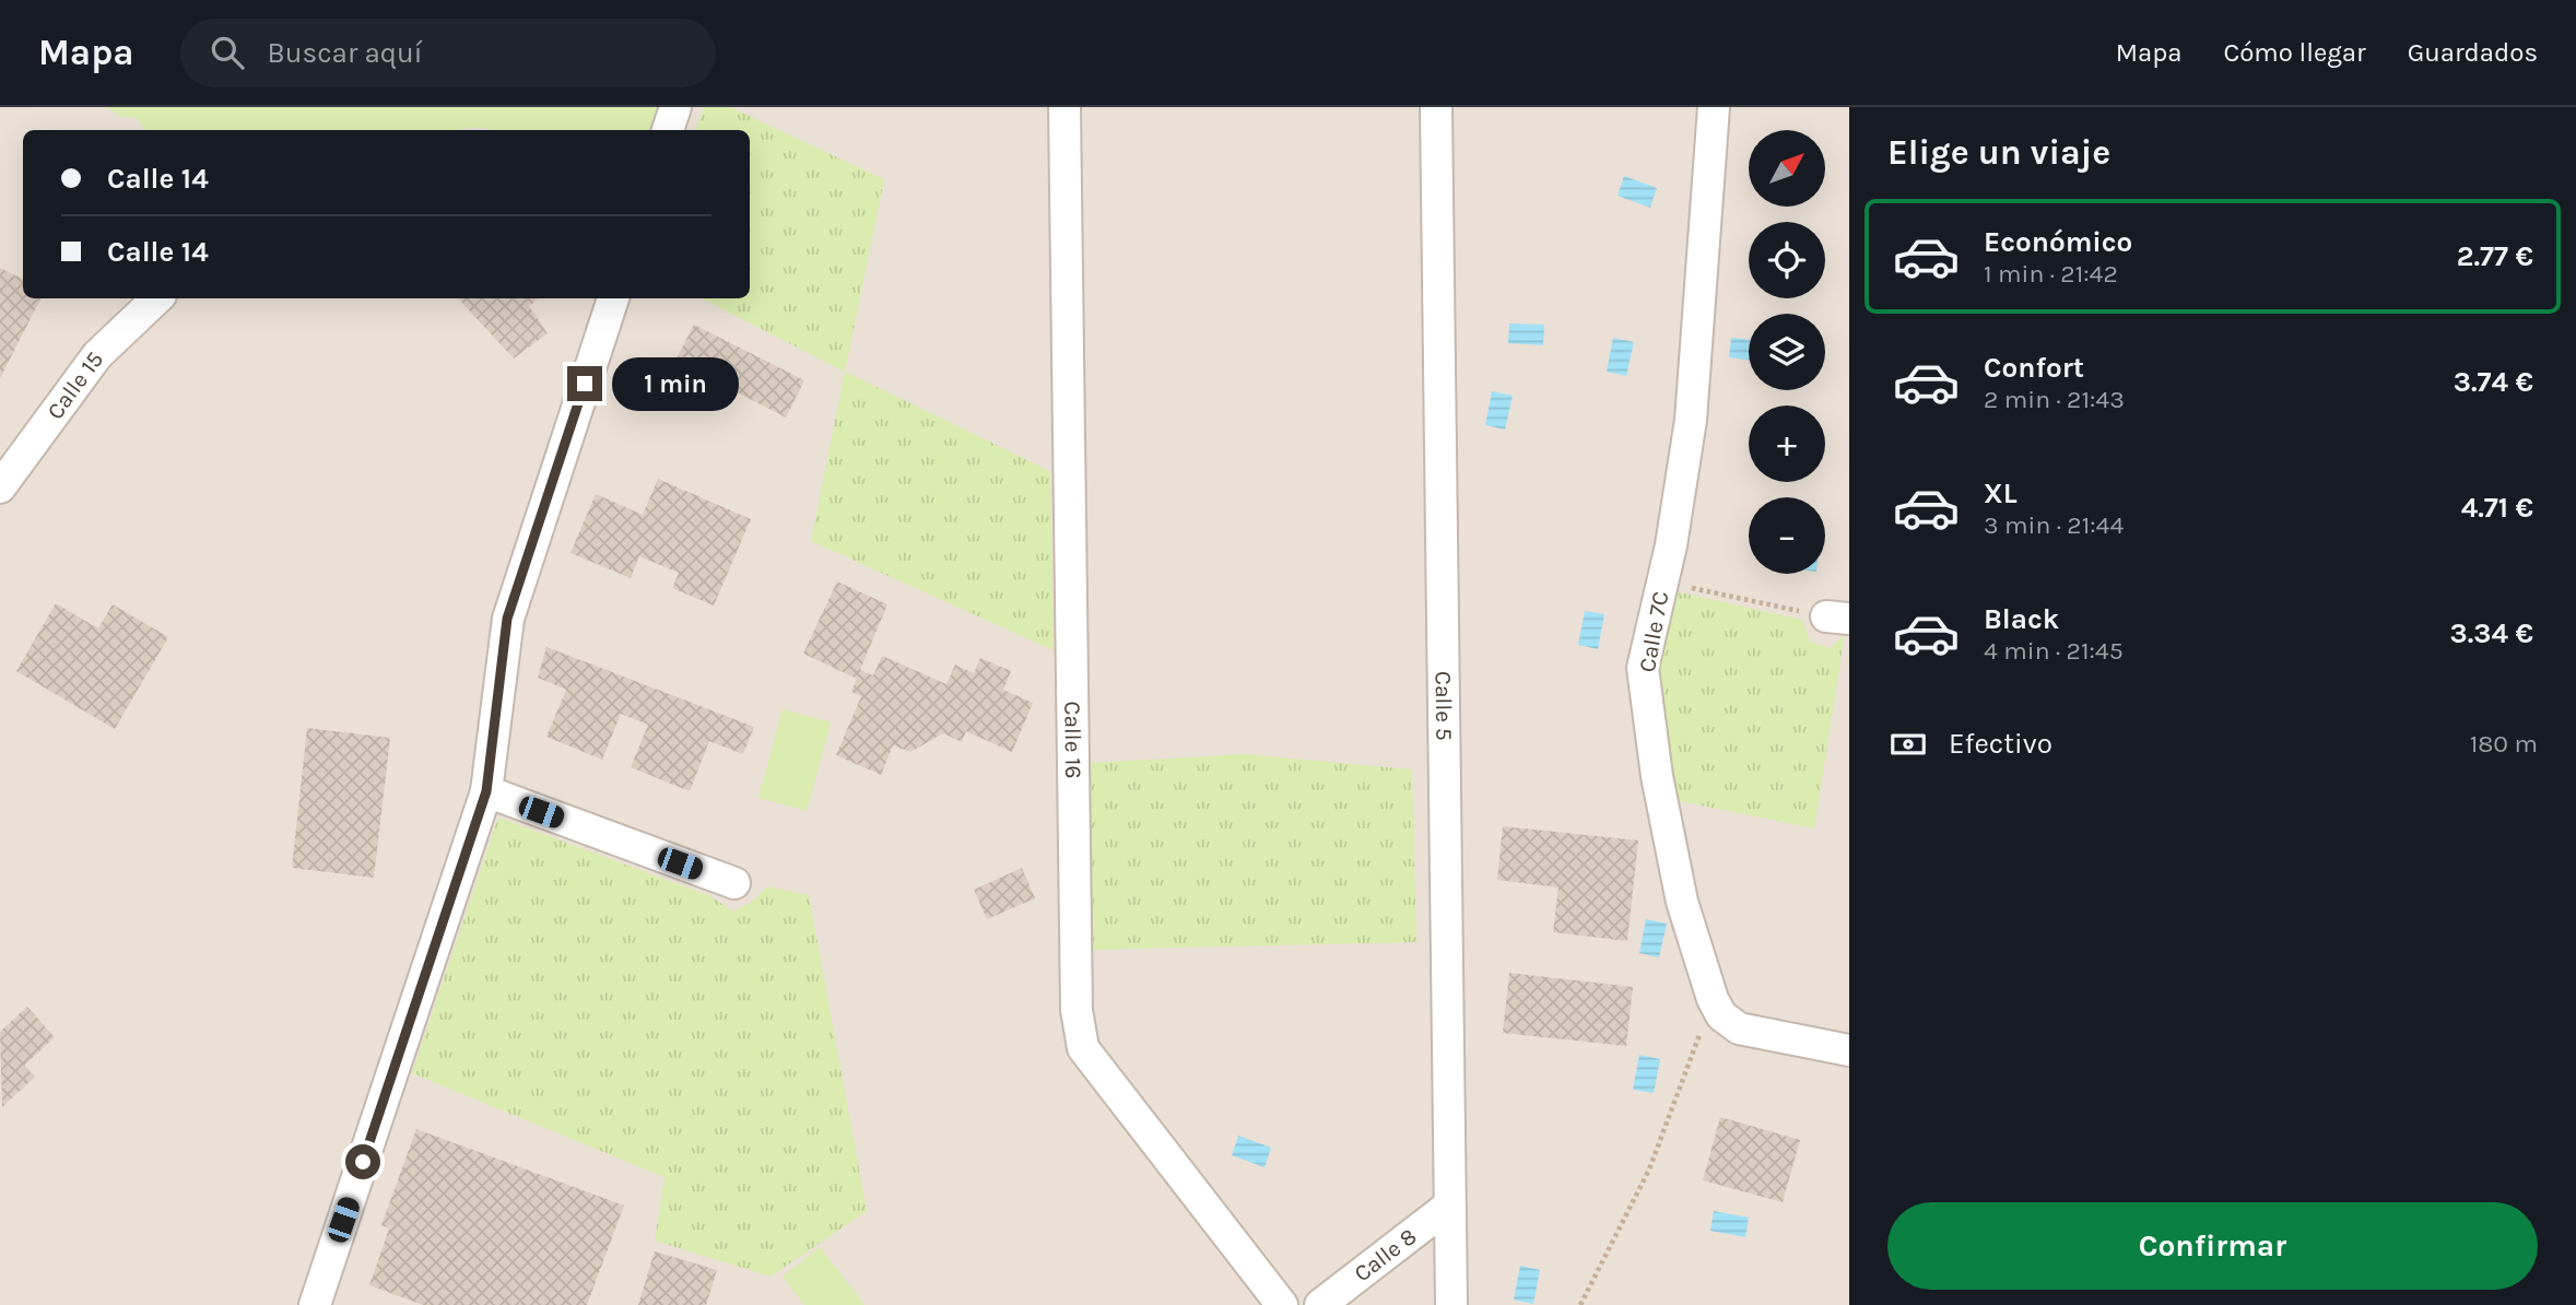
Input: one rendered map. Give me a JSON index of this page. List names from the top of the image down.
{
  "streets": {
    "street": [
      "Calle 15",
      "Calle 7C",
      "Calle 5",
      "Calle 16",
      "Calle 8"
    ]
  },
  "crossings": [
    ["Calle 5", "Calle 8"]
  ],
  "north": "top right",
  "page": {
    "header": "Mapa",
    "search": "Buscar aquí",
    "nav": ["Mapa", "Cómo llegar", "Guardados"],
    "heading": "Elige un viaje",
    "map_buttons": ["+", "−"],
    "banner": ["Calle 14", "Calle 14"],
    "list": [
      {
        "name": "Económico",
        "note": "1 min · 21:42",
        "value": "2.77 €"
      },
      {
        "name": "Confort",
        "note": "2 min · 21:43",
        "value": "3.74 €"
      },
      {
        "name": "XL",
        "note": "3 min · 21:44",
        "value": "4.71 €"
      },
      {
        "name": "Black",
        "note": "4 min · 21:45",
        "value": "3.34 €"
      }
    ],
    "bubble": "1 min",
    "pay": ["Efectivo", "180 m"],
    "buttons": "Confirmar"
  }
}
